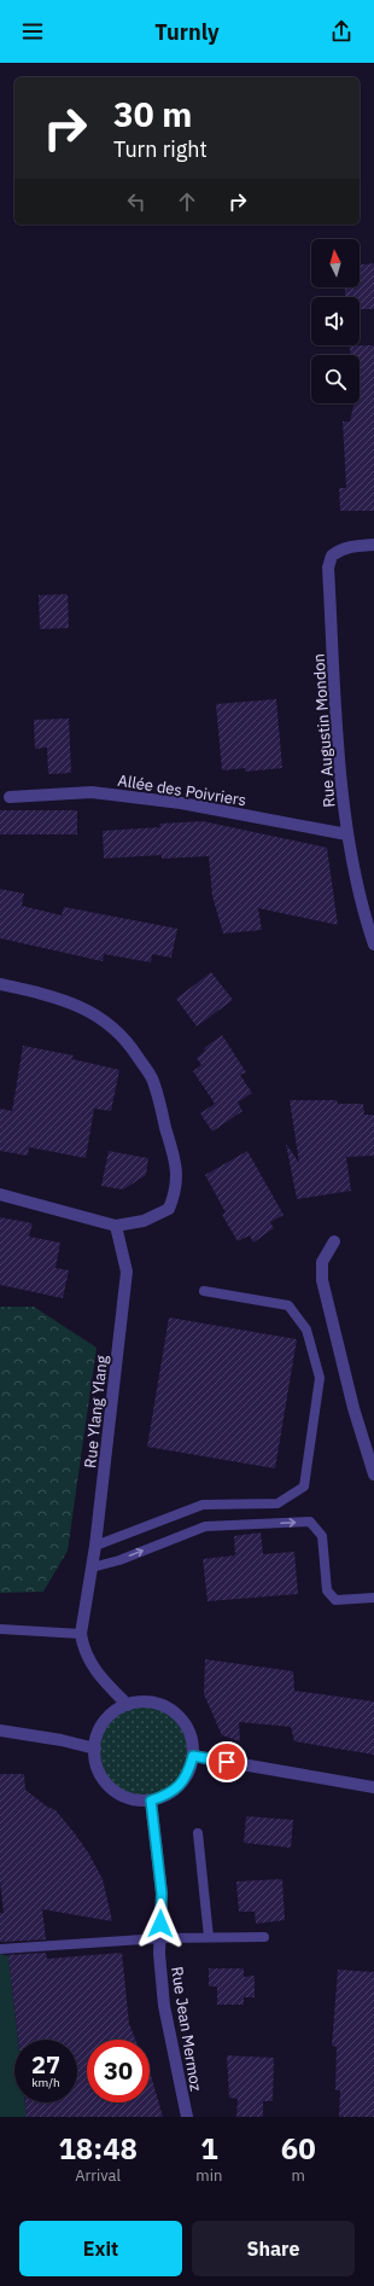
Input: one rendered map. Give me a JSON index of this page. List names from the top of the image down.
{
  "streets": {
    "street": [
      "Rue Augustin Mondon",
      "Allée des Poivriers",
      "Rue Ylang Ylang",
      "Rue Jean Mermoz"
    ]
  },
  "crossings": [
    ["Rue Augustin Mondon", "Allée des Poivriers"],
    ["Rue Ylang Ylang", "Rue Jean Mermoz"]
  ],
  "north": "top",
  "page": {
    "header": "Turnly",
    "turn": ["30 m", "Turn right"],
    "speed": "27 km/h",
    "limit": "30",
    "eta": [
      "18:48",
      "Arrival",
      "1",
      "min",
      "60",
      "m"
    ],
    "buttons": ["Exit", "Share"]
  }
}
